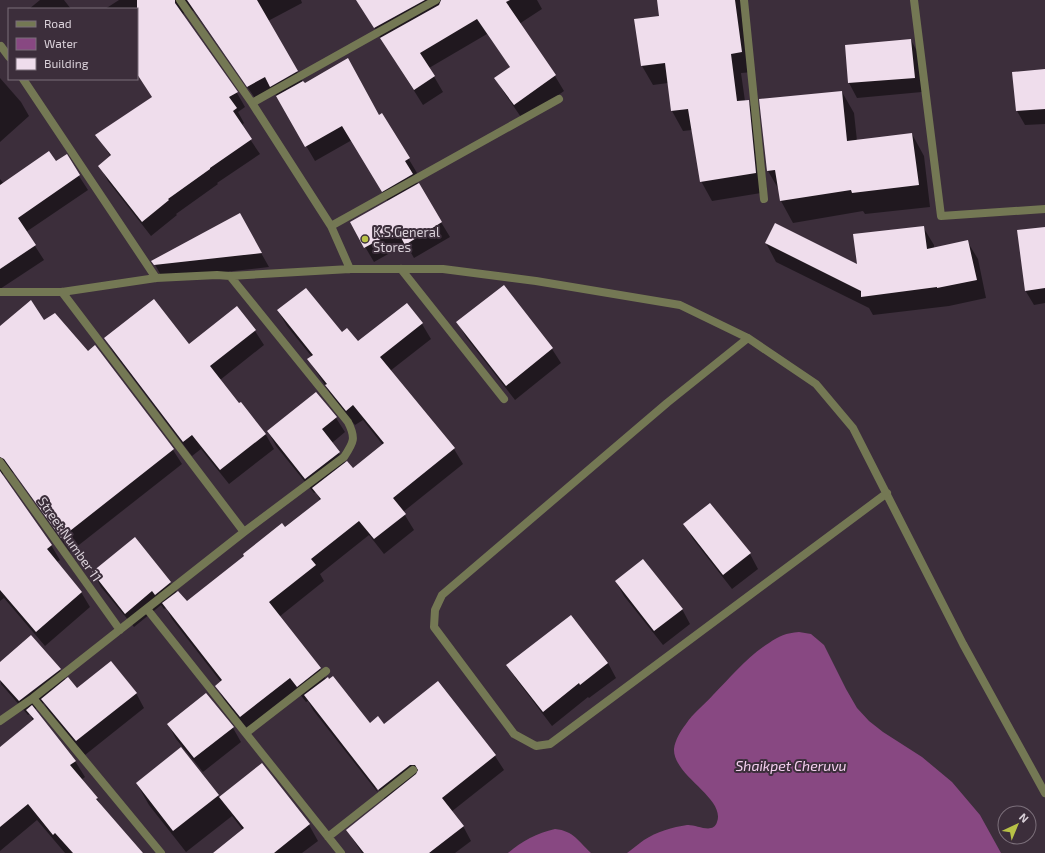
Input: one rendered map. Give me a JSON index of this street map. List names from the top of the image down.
{
  "streets": {
    "street": ["Street Number 11"]
  },
  "water": ["Shaikpet Cheruvu"],
  "places": ["K.S.General Stores"],
  "legend": ["Road", "Water", "Building"],
  "north": "top right"
}
